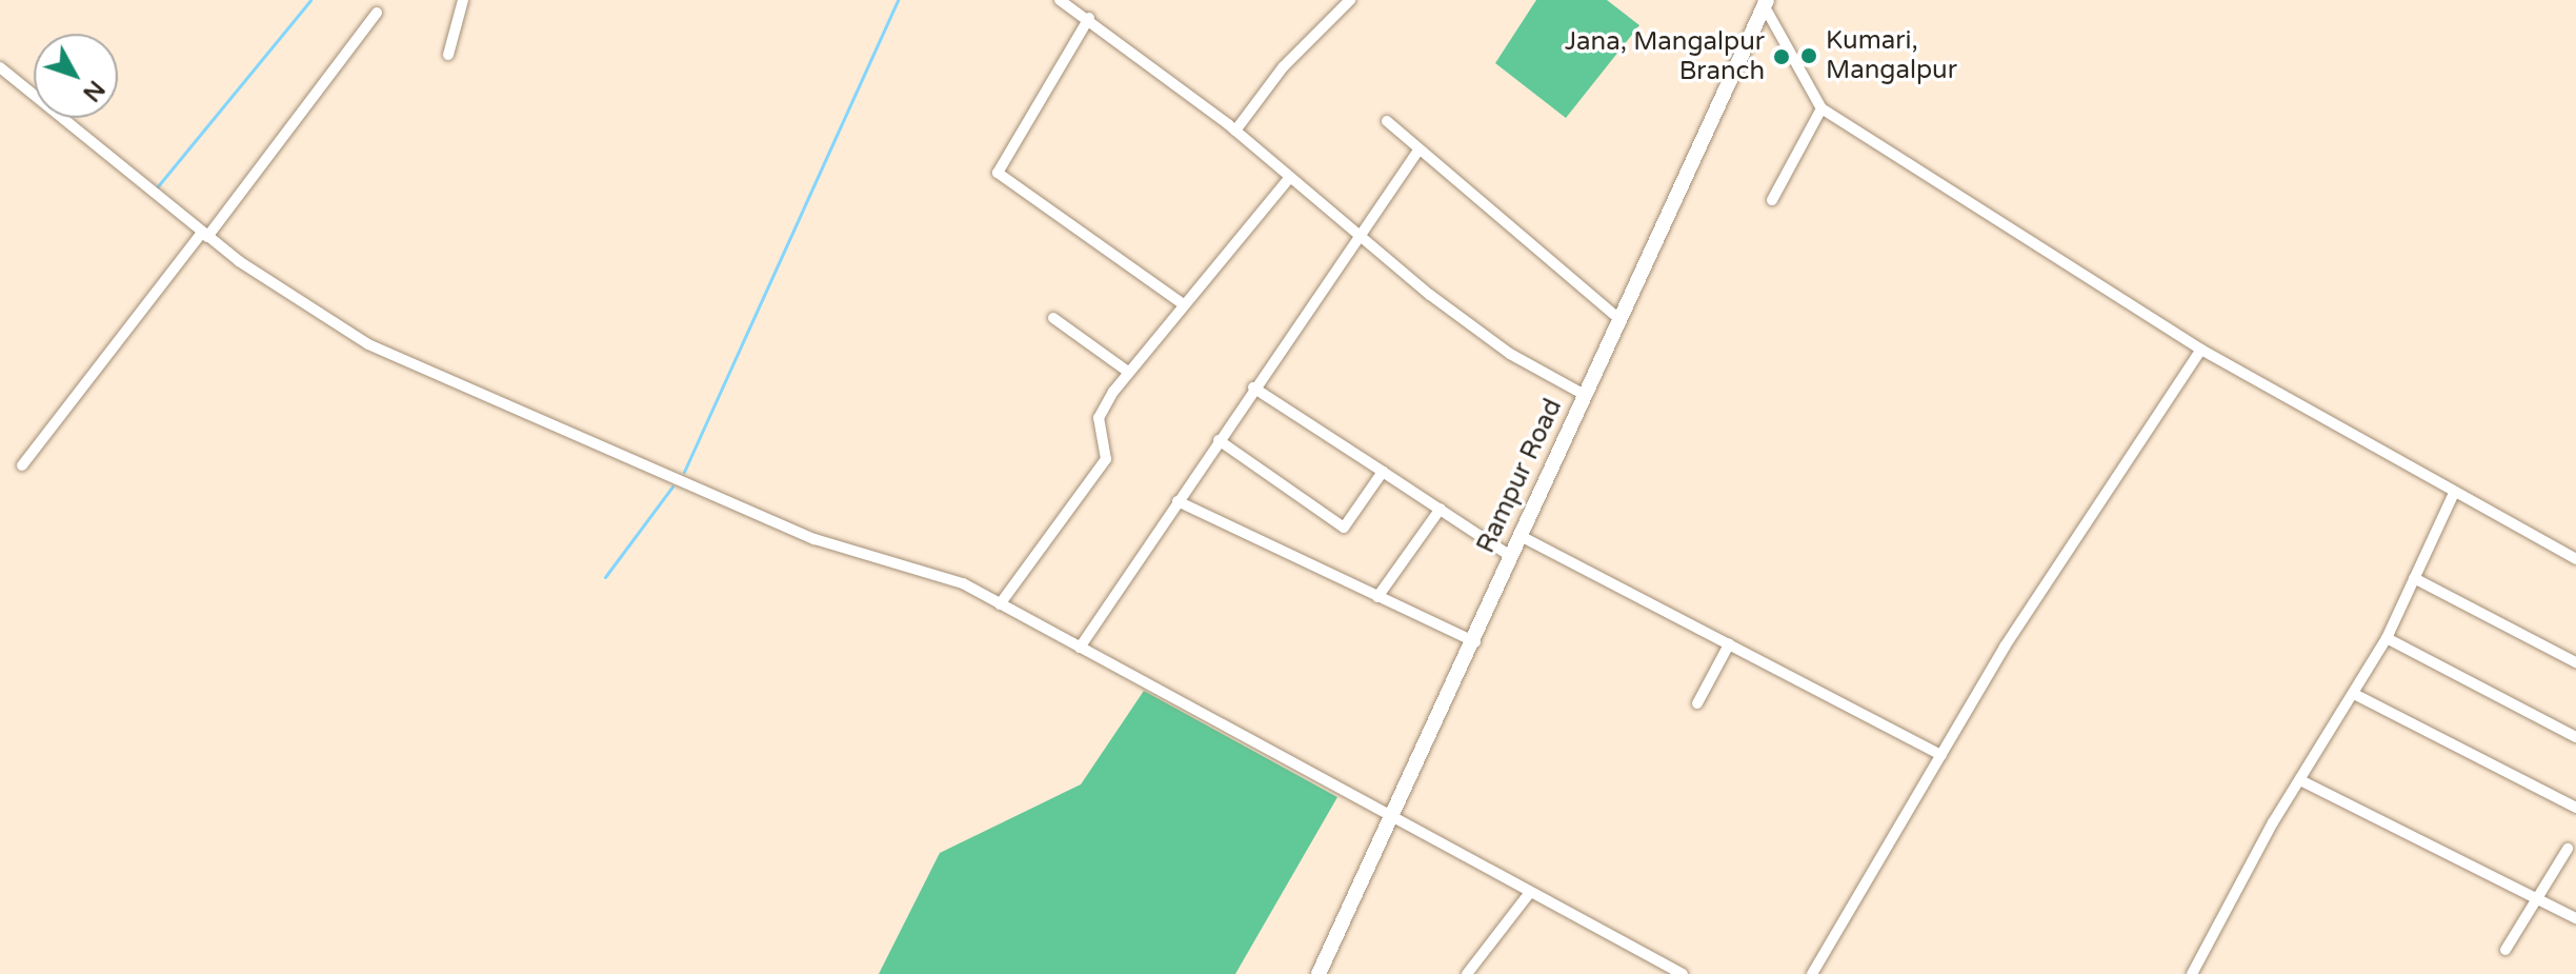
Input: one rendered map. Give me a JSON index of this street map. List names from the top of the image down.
{
  "streets": {
    "main road": ["Rampur Road"]
  },
  "places": ["Kumari, Mangalpur", "Jana, Mangalpur Branch"],
  "north": "bottom right"
}
